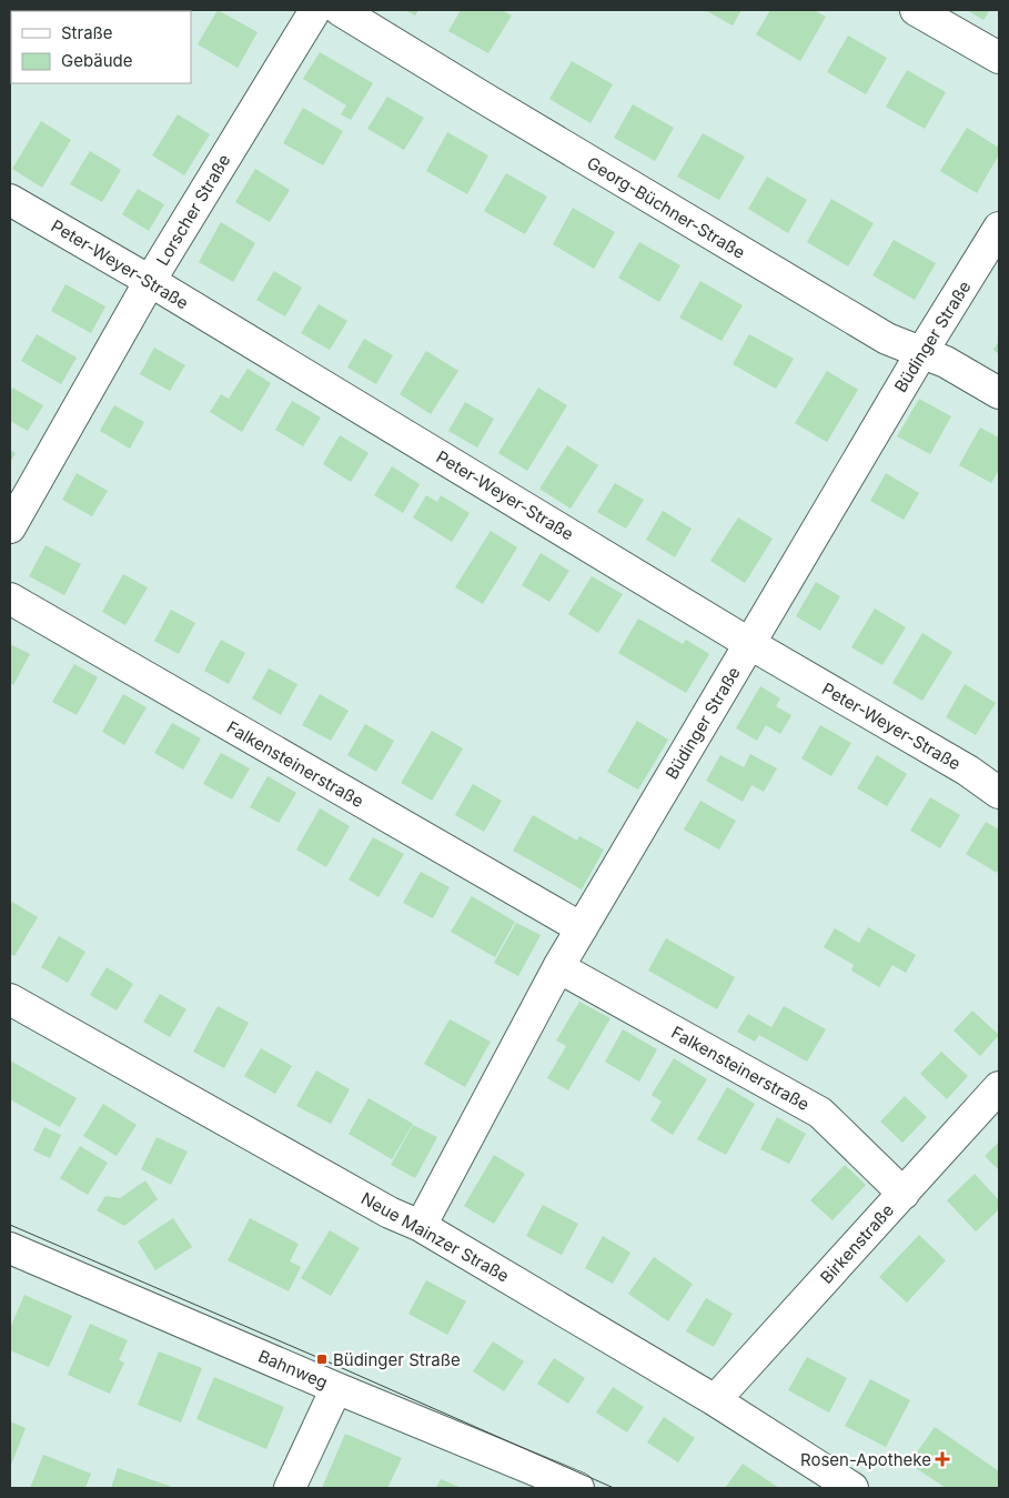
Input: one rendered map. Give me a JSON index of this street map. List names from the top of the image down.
{
  "streets": {
    "street": [
      "Georg-Büchner-Straße",
      "Lorscher Straße",
      "Peter-Weyer-Straße",
      "Büdinger Straße",
      "Falkensteinerstraße",
      "Neue Mainzer Straße",
      "Birkenstraße",
      "Bahnweg"
    ]
  },
  "crossings": [
    ["Georg-Büchner-Straße", "Büdinger Straße"],
    ["Lorscher Straße", "Peter-Weyer-Straße"],
    ["Peter-Weyer-Straße", "Büdinger Straße"],
    ["Büdinger Straße", "Falkensteinerstraße"],
    ["Büdinger Straße", "Neue Mainzer Straße"],
    ["Falkensteinerstraße", "Birkenstraße"],
    ["Neue Mainzer Straße", "Birkenstraße"]
  ],
  "places": {
    "transit": ["Büdinger Straße"],
    "health": ["Rosen-Apotheke"]
  },
  "legend": ["Straße", "Gebäude"]
}
